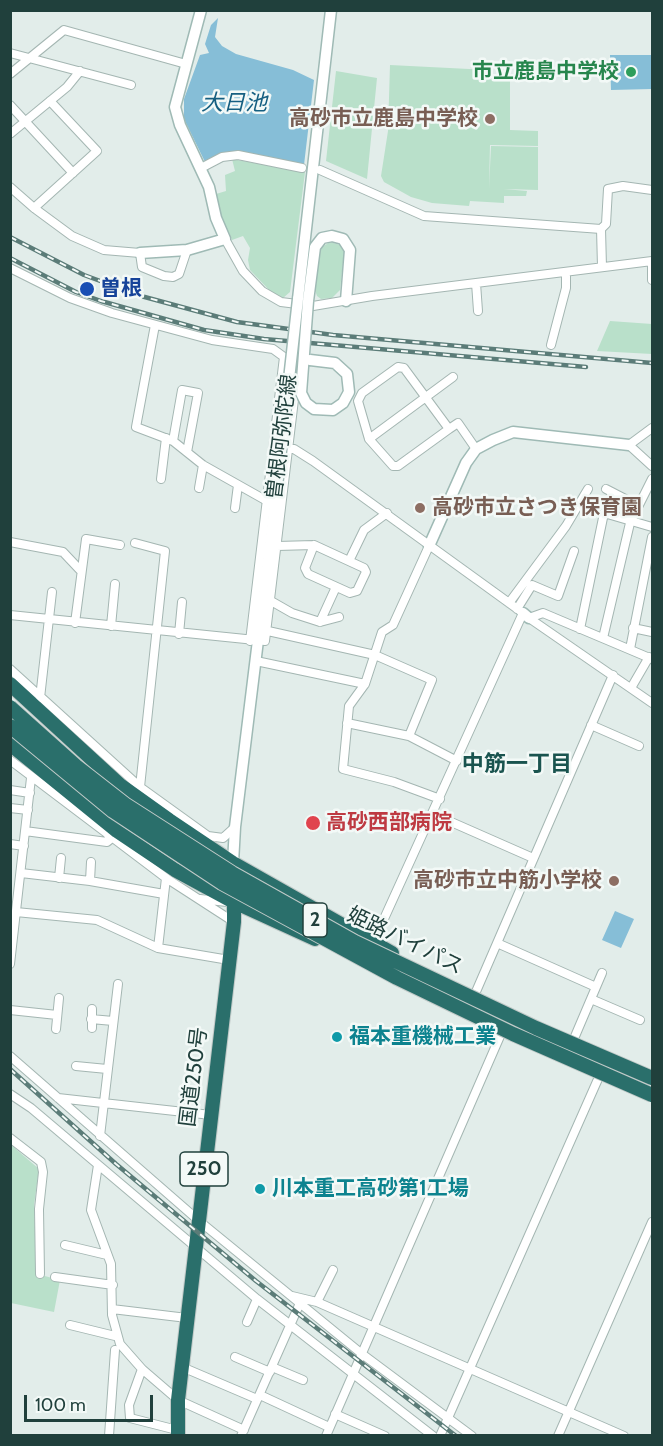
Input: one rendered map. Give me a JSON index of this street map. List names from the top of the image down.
{
  "streets": {
    "highway": [
      "2",
      "姫路バイパス",
      "国道250号",
      "250"
    ],
    "main road": ["曽根阿弥陀線"]
  },
  "crossings": [
    ["曽根阿弥陀線", "国道250号"]
  ],
  "districts": ["中筋一丁目"],
  "water": ["大日池"],
  "places": [
    "市立鹿島中学校",
    "高砂市立鹿島中学校",
    "曽根",
    "高砂市立さつき保育園",
    "高砂西部病院",
    "高砂市立中筋小学校",
    "福本重機械工業",
    "川本重工高砂第1工場"
  ],
  "scale_bar": "100 m"
}
